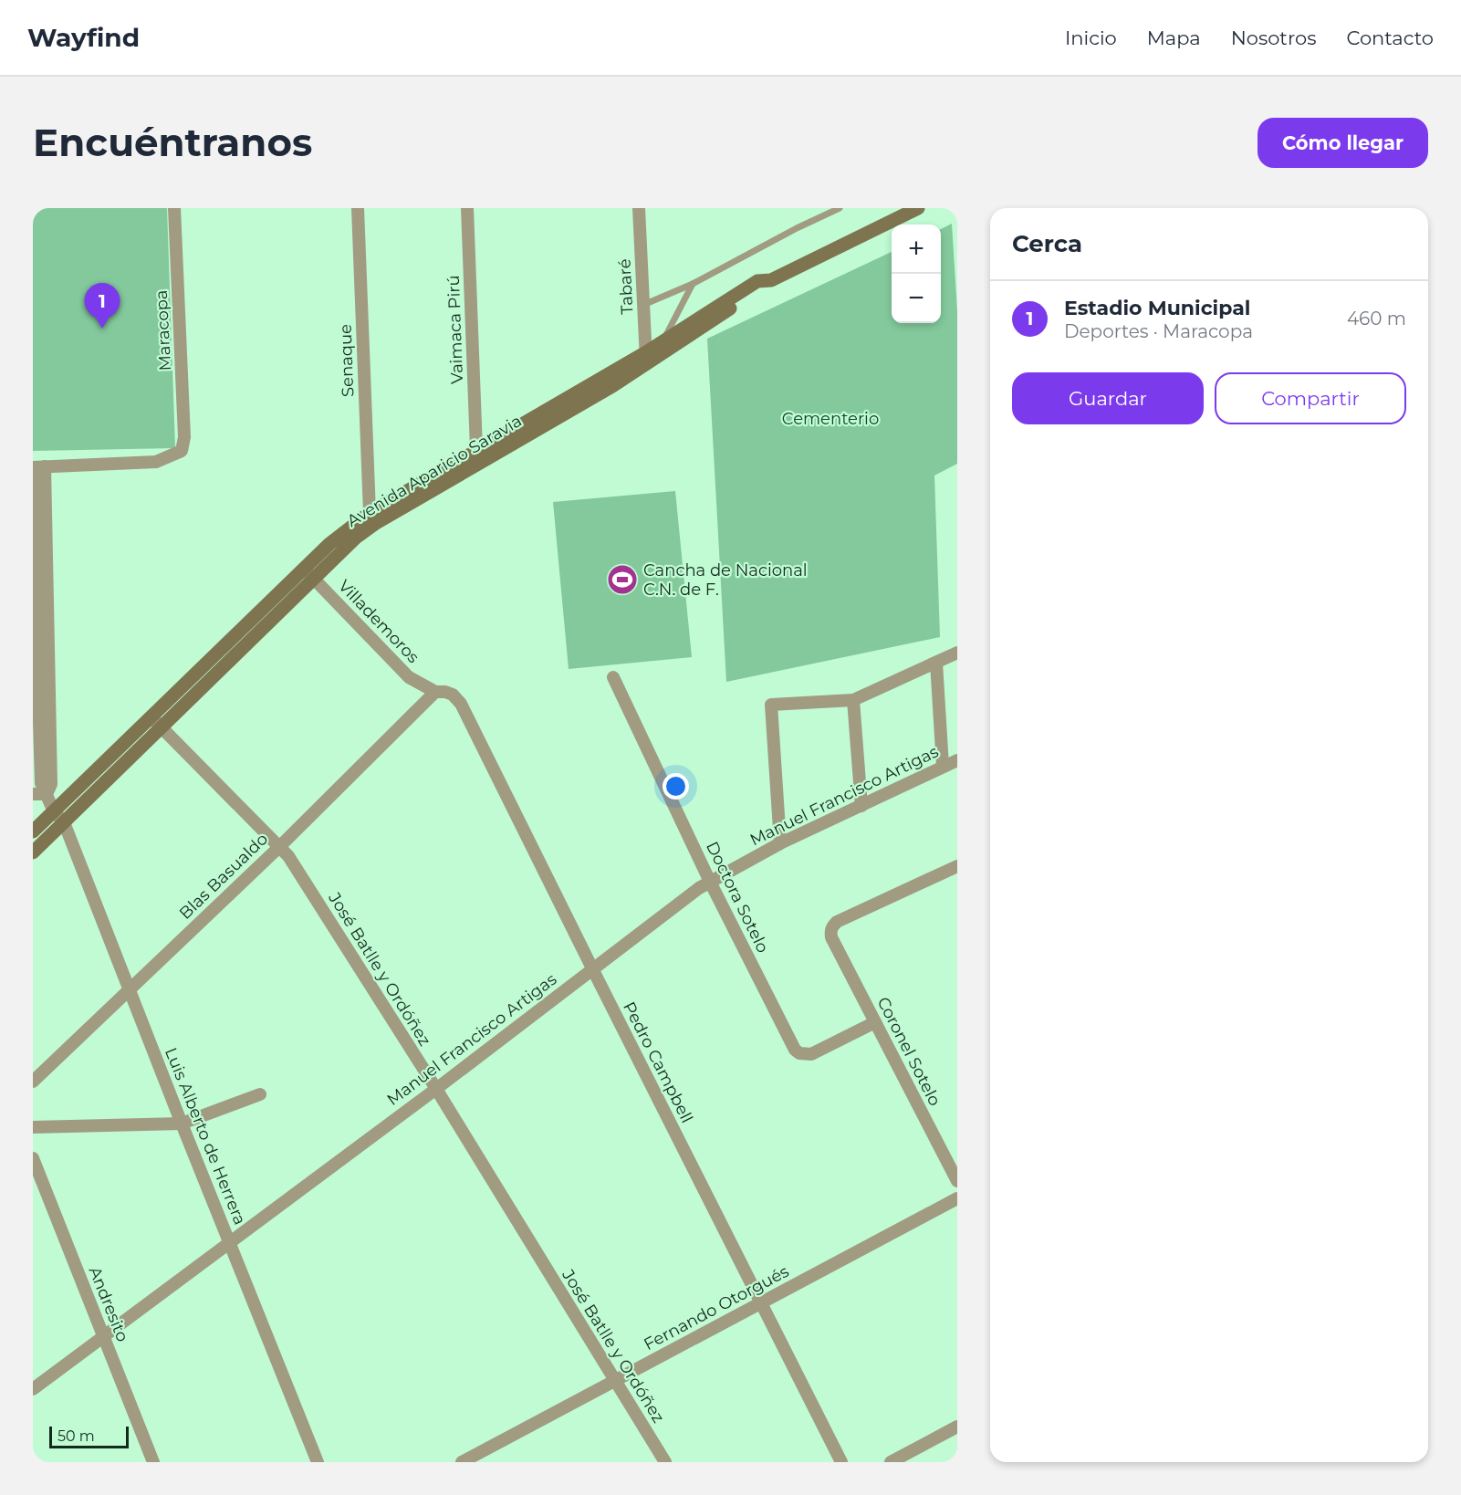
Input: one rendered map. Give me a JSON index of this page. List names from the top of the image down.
{
  "streets": {
    "street": [
      "Tabaré",
      "Vaimaca Pirú",
      "Maracopa",
      "Senaque",
      "Avenida Aparicio Saravia",
      "Villademoros",
      "Manuel Francisco Artigas",
      "Blas Basualdo",
      "Doctora Sotelo",
      "José Batlle y Ordóñez",
      "Coronel Sotelo",
      "Pedro Campbell",
      "Luis Alberto de Herrera",
      "Andresito",
      "Fernando Otorgués"
    ]
  },
  "crossings": [
    ["Tabaré", "Avenida Aparicio Saravia"],
    ["Vaimaca Pirú", "Avenida Aparicio Saravia"],
    ["Senaque", "Avenida Aparicio Saravia"],
    ["Avenida Aparicio Saravia", "Villademoros"],
    ["Avenida Aparicio Saravia", "José Batlle y Ordóñez"],
    ["Avenida Aparicio Saravia", "Luis Alberto de Herrera"],
    ["Villademoros", "Blas Basualdo"],
    ["Villademoros", "Pedro Campbell"],
    ["Manuel Francisco Artigas", "Doctora Sotelo"],
    ["Manuel Francisco Artigas", "José Batlle y Ordóñez"],
    ["Manuel Francisco Artigas", "Pedro Campbell"],
    ["Manuel Francisco Artigas", "Luis Alberto de Herrera"],
    ["Manuel Francisco Artigas", "Andresito"],
    ["Blas Basualdo", "José Batlle y Ordóñez"],
    ["Blas Basualdo", "Pedro Campbell"],
    ["Blas Basualdo", "Luis Alberto de Herrera"],
    ["Doctora Sotelo", "Coronel Sotelo"],
    ["José Batlle y Ordóñez", "Fernando Otorgués"],
    ["Pedro Campbell", "Fernando Otorgués"]
  ],
  "parks": ["Cementerio"],
  "places": {
    "sports": ["Cancha de Nacional C.N. de F."]
  },
  "scale_bar": "50 m",
  "page": {
    "header": "Wayfind",
    "nav": [
      "Inicio",
      "Mapa",
      "Nosotros",
      "Contacto"
    ],
    "buttons": [
      "Cómo llegar",
      ["Guardar", "Compartir"]
    ],
    "title": "Encuéntranos",
    "heading": "Cerca",
    "map_buttons": ["+", "−"],
    "list": [
      {
        "mark": "1",
        "name": "Estadio Municipal",
        "note": "Deportes · Maracopa",
        "value": "460 m"
      }
    ],
    "pins": "1",
    "scale": "50 m"
  }
}
